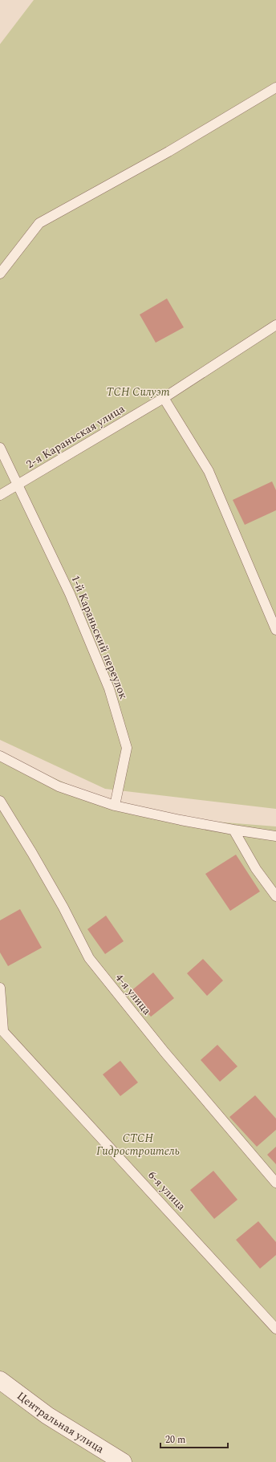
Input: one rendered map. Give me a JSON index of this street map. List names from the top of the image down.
{
  "streets": {
    "street": ["Центральная улица"],
    "lane": [
      "2-я Караньская улица",
      "1-й Караньский переулок",
      "4-я улица",
      "6-я улица"
    ]
  },
  "crossings": [
    ["2-я Караньская улица", "1-й Караньский переулок"]
  ],
  "parks": ["ТСН Силуэт", "СТСН Гидростроитель"],
  "scale_bar": "20 m"
}
